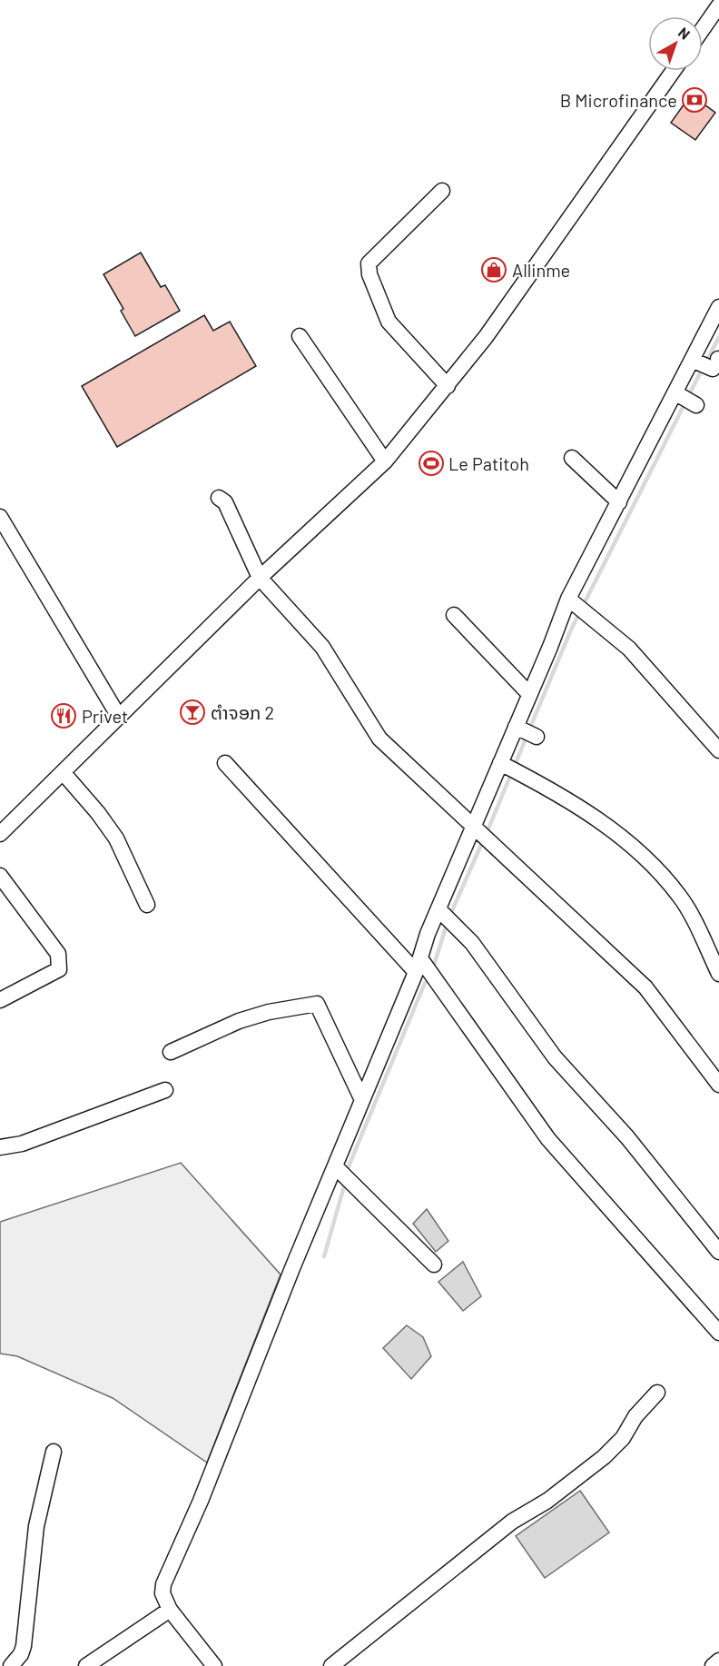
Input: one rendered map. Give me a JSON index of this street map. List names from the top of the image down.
{
  "places": {
    "bank": ["B Microfinance"],
    "shop": ["Allinme"],
    "sports": ["Le Patitoh"],
    "bar": ["ຕຳຈອກ 2"],
    "restaurant": ["Privet"]
  },
  "north": "top right"
}
